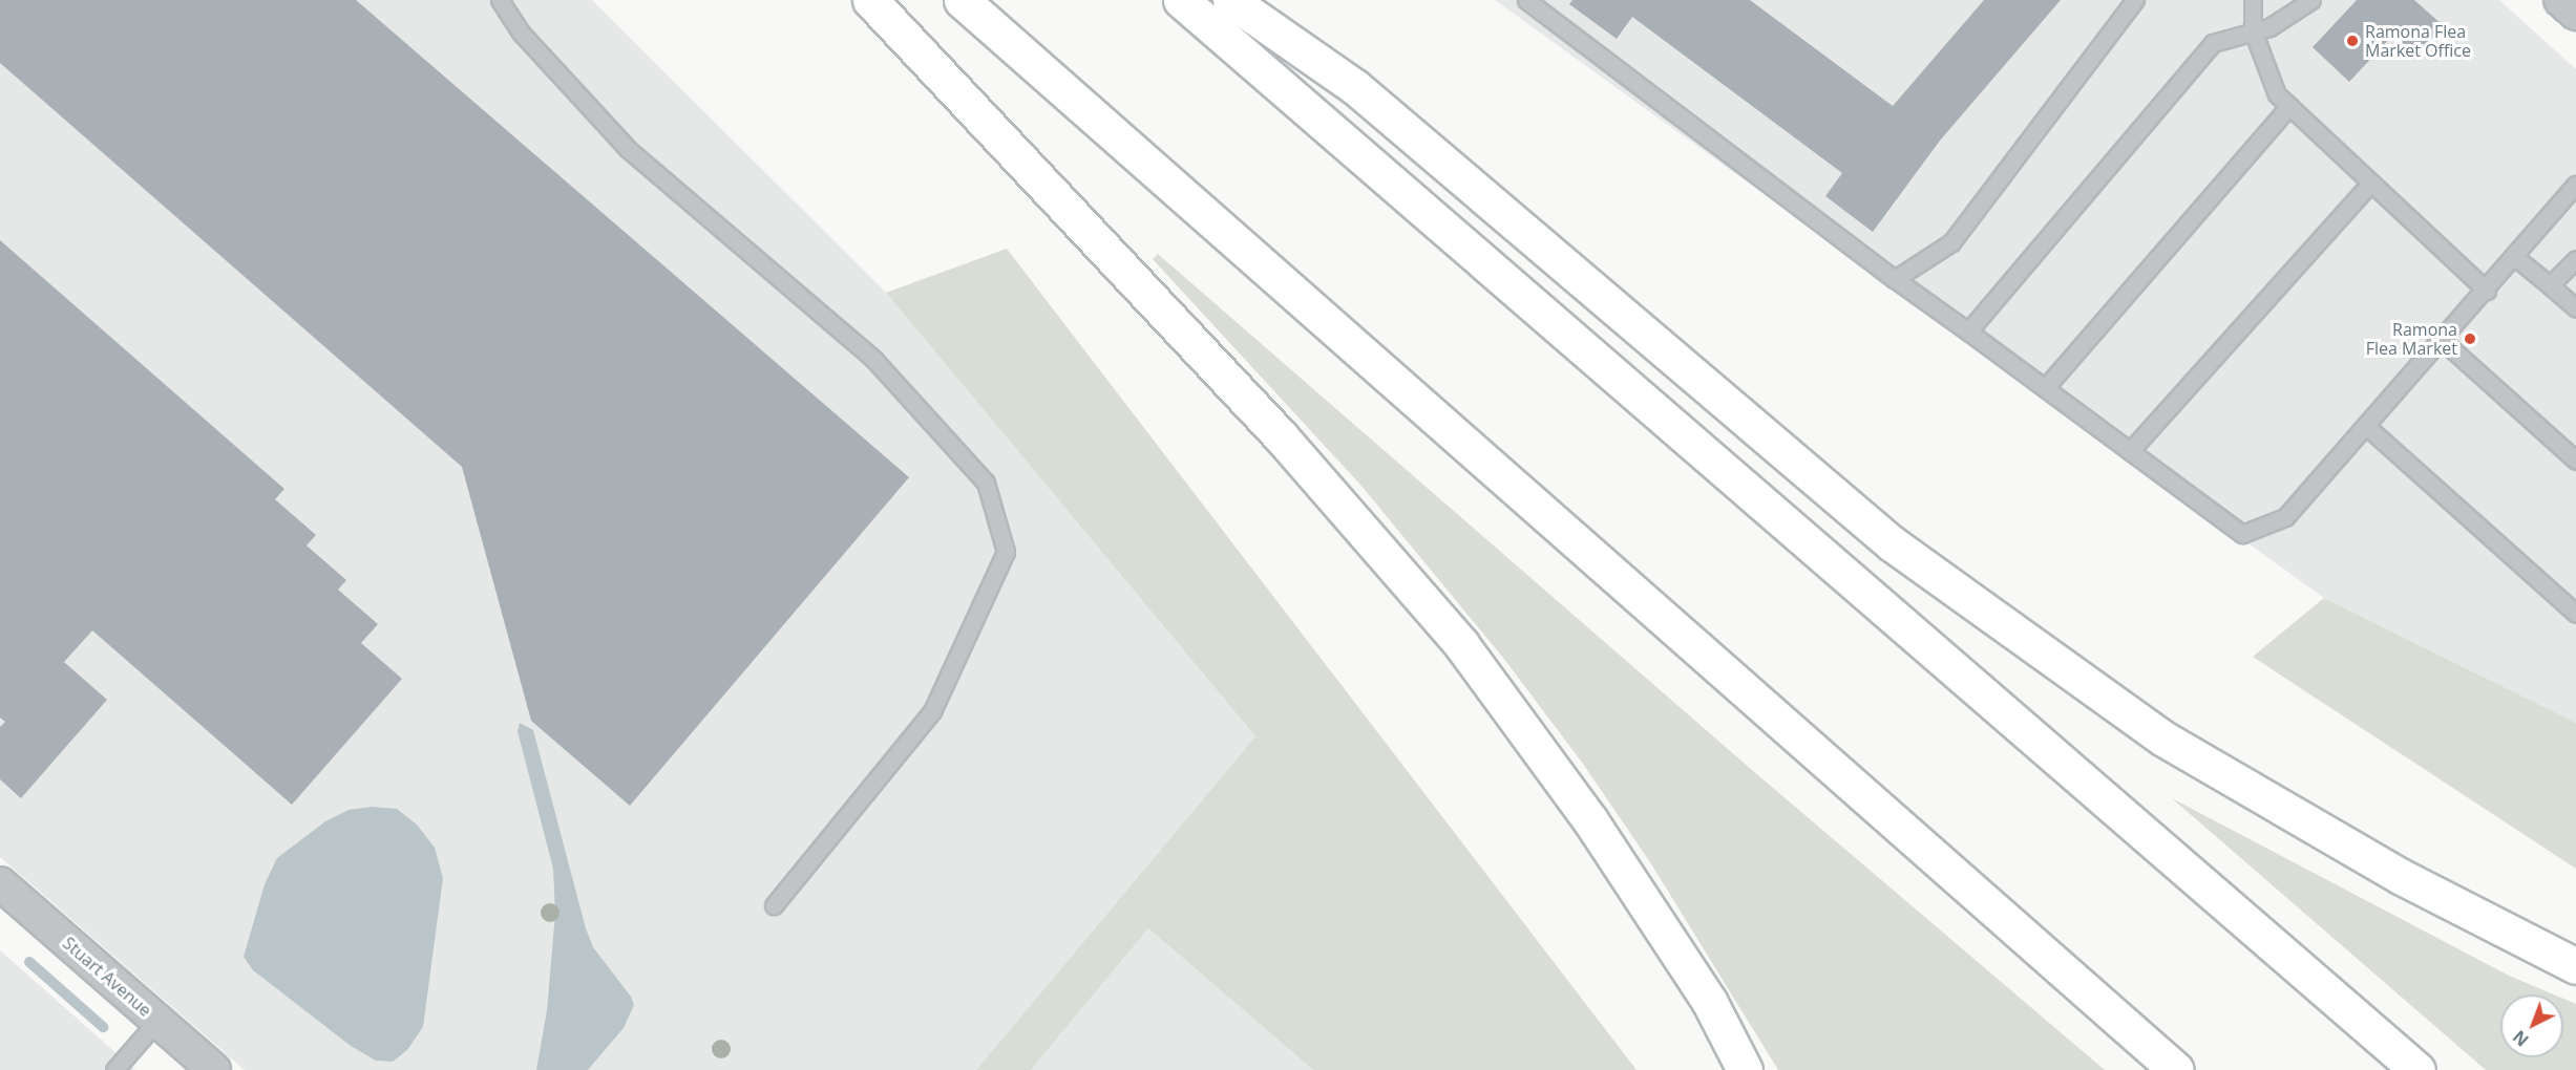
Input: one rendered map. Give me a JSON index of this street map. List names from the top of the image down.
{
  "streets": {
    "street": ["Stuart Avenue"]
  },
  "places": ["Ramona Flea Market Office", "Ramona Flea Market"],
  "north": "bottom left"
}
